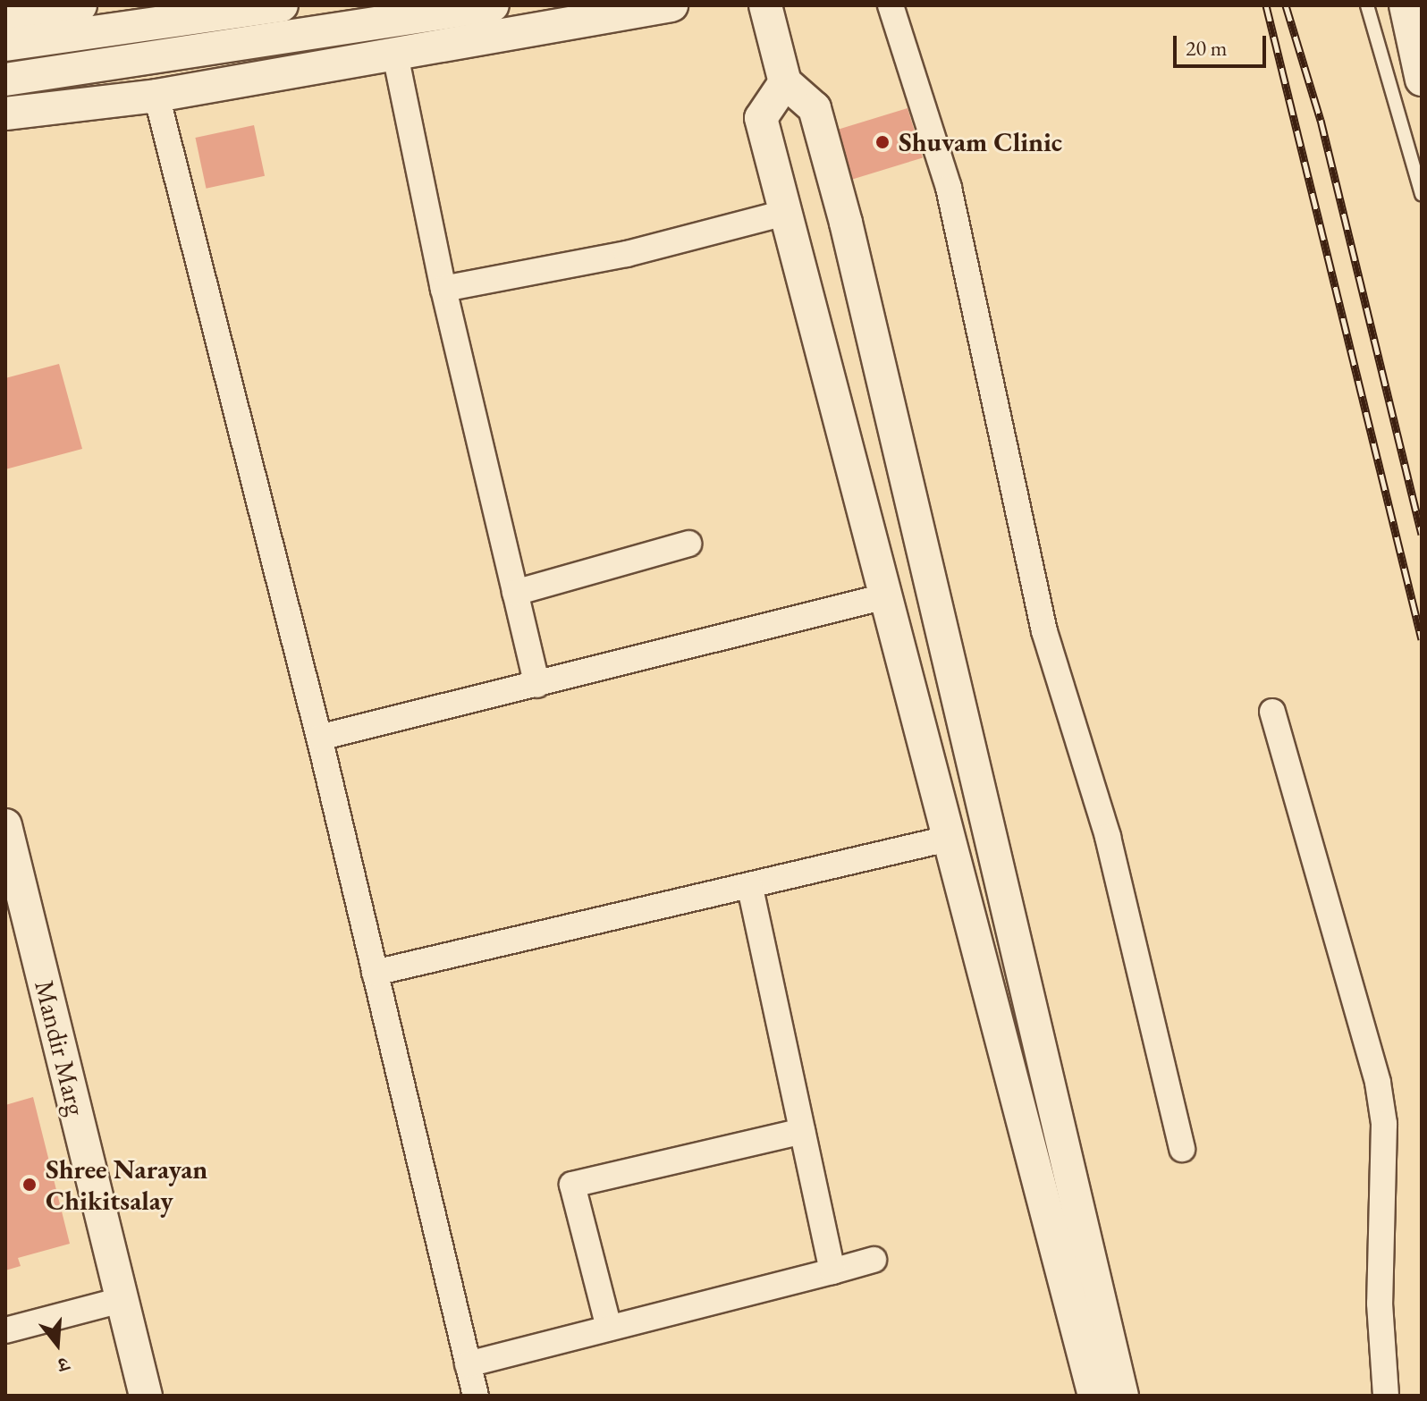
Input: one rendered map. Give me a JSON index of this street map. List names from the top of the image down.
{
  "streets": {
    "street": ["Mandir Marg"]
  },
  "places": ["Shuvam Clinic", "Shree Narayan Chikitsalay"],
  "scale_bar": "20 m",
  "north": "bottom"
}
